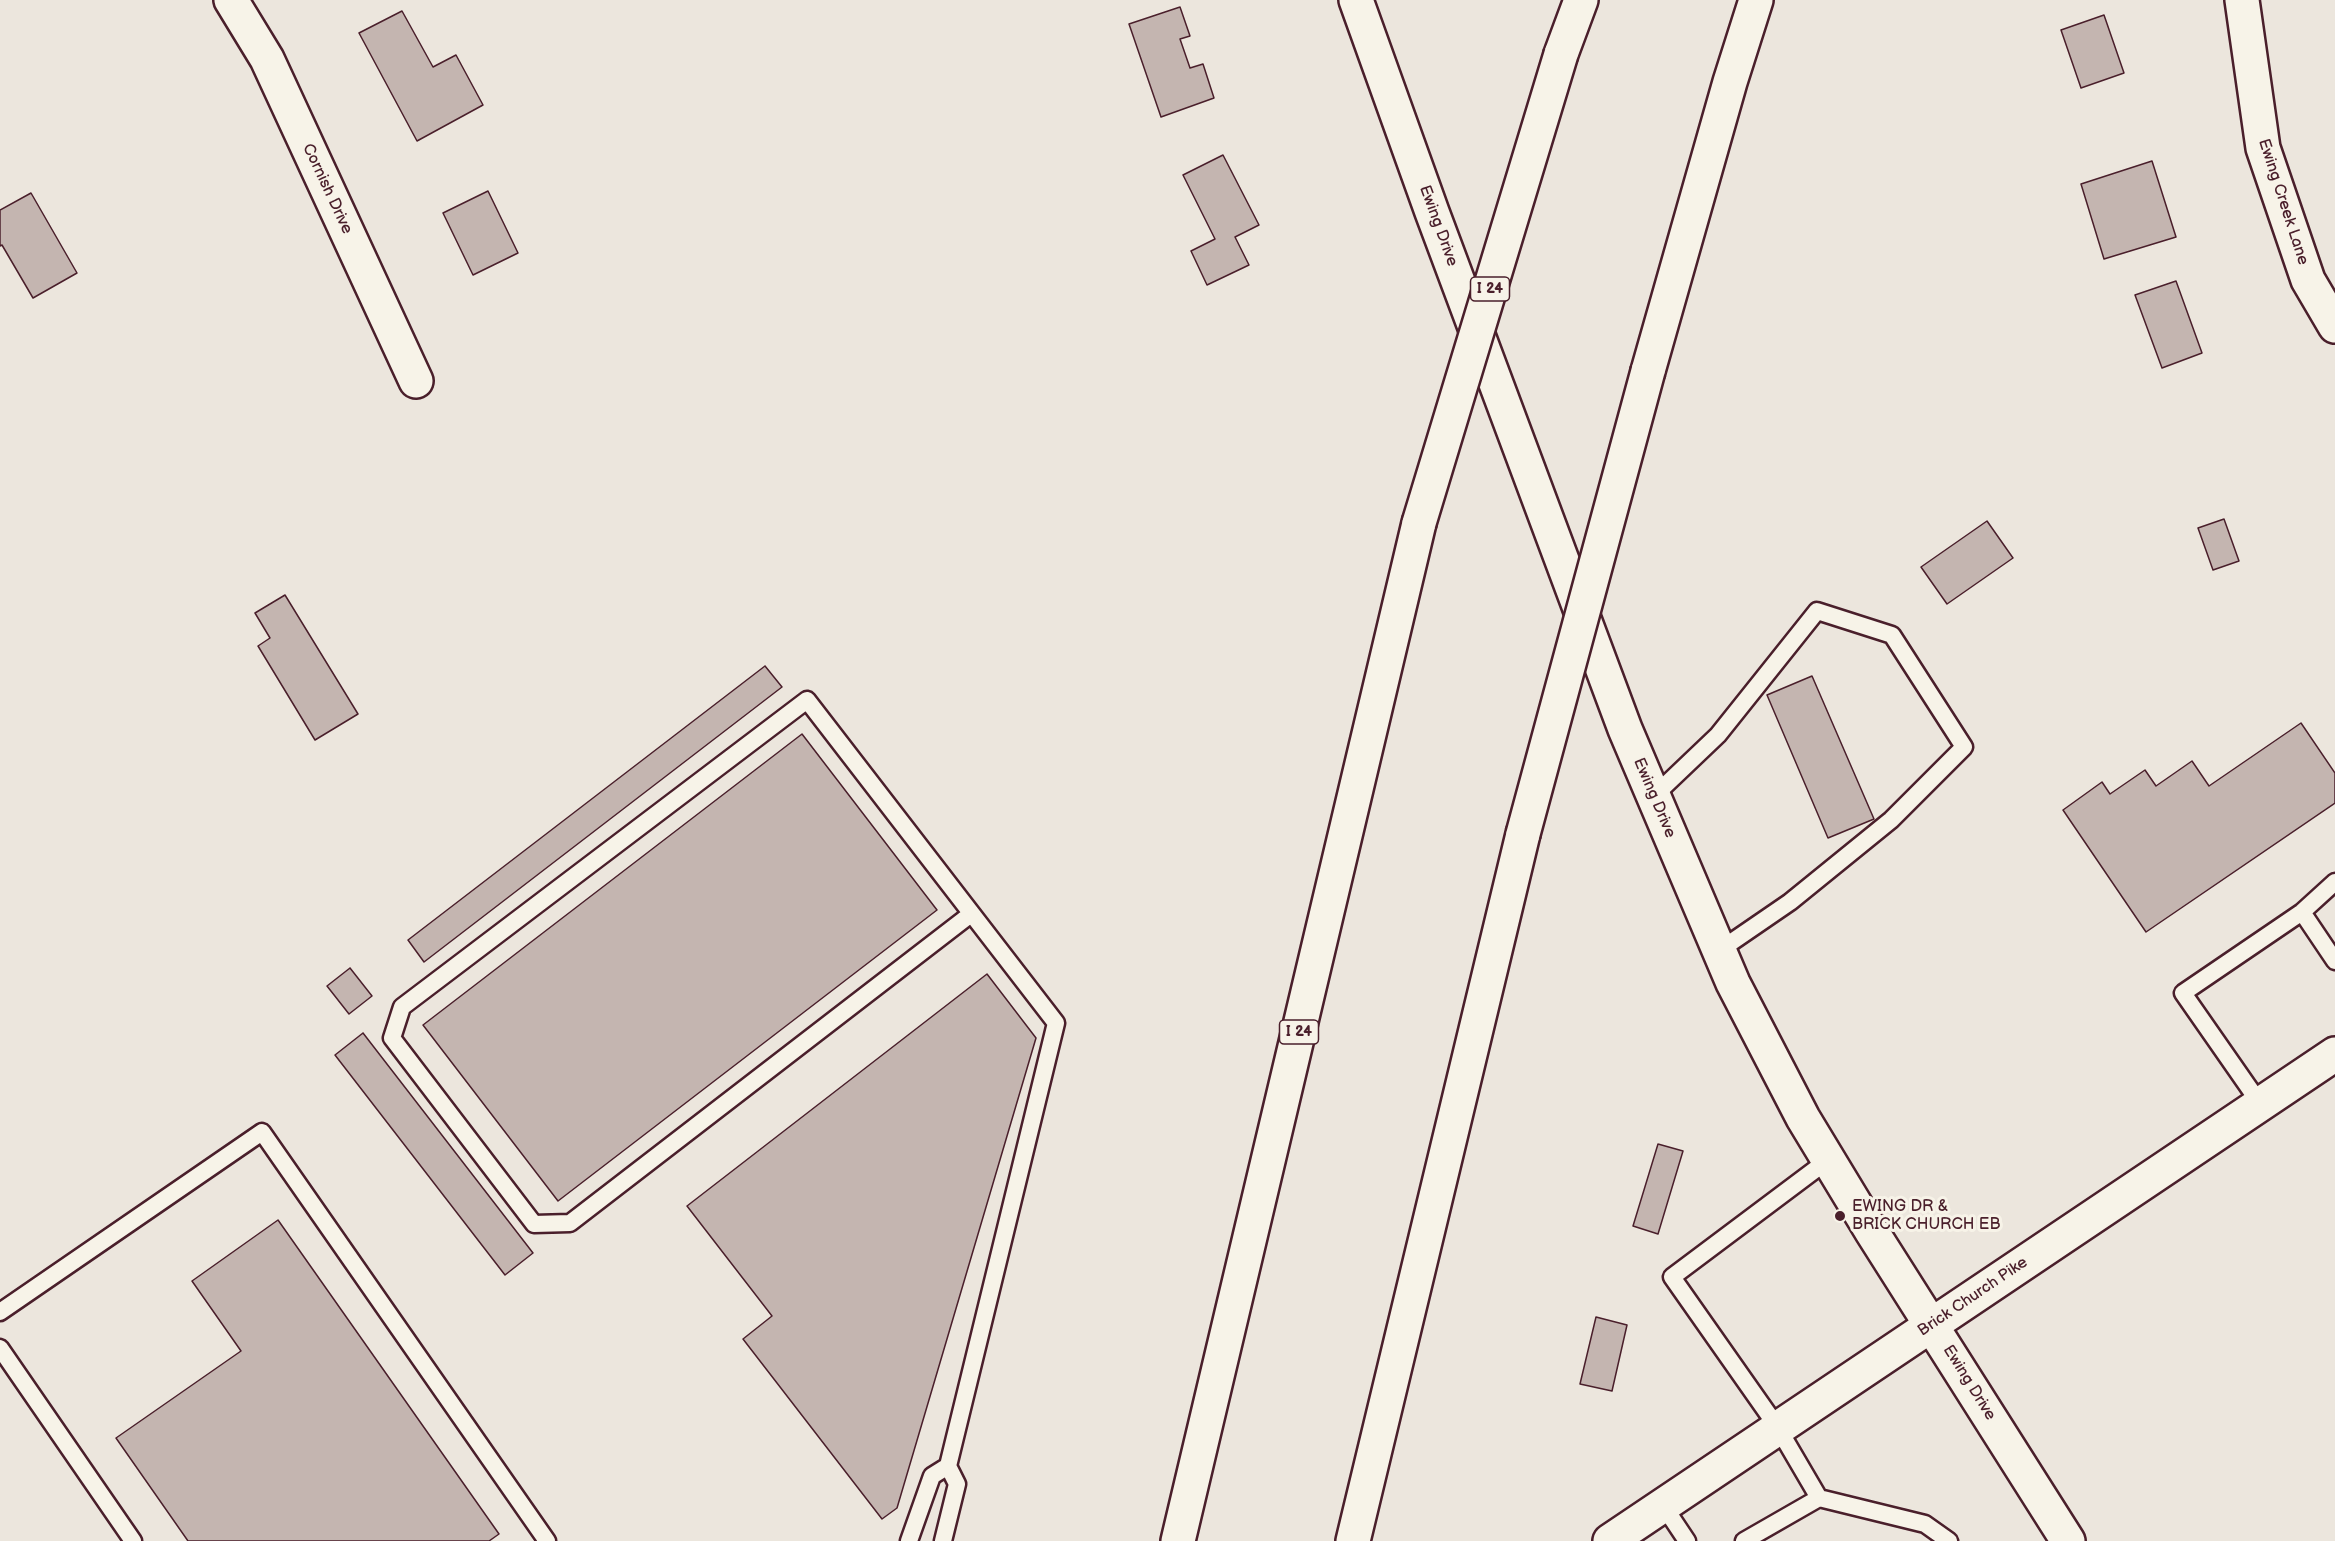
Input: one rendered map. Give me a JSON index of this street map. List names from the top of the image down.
{
  "streets": {
    "main road": [
      "Cornish Drive",
      "Ewing Creek Lane",
      "Ewing Drive",
      "I 24",
      "Brick Church Pike"
    ]
  },
  "crossings": [
    ["Ewing Drive", "Brick Church Pike"]
  ],
  "places": ["EWING DR & BRICK CHURCH EB"]
}
